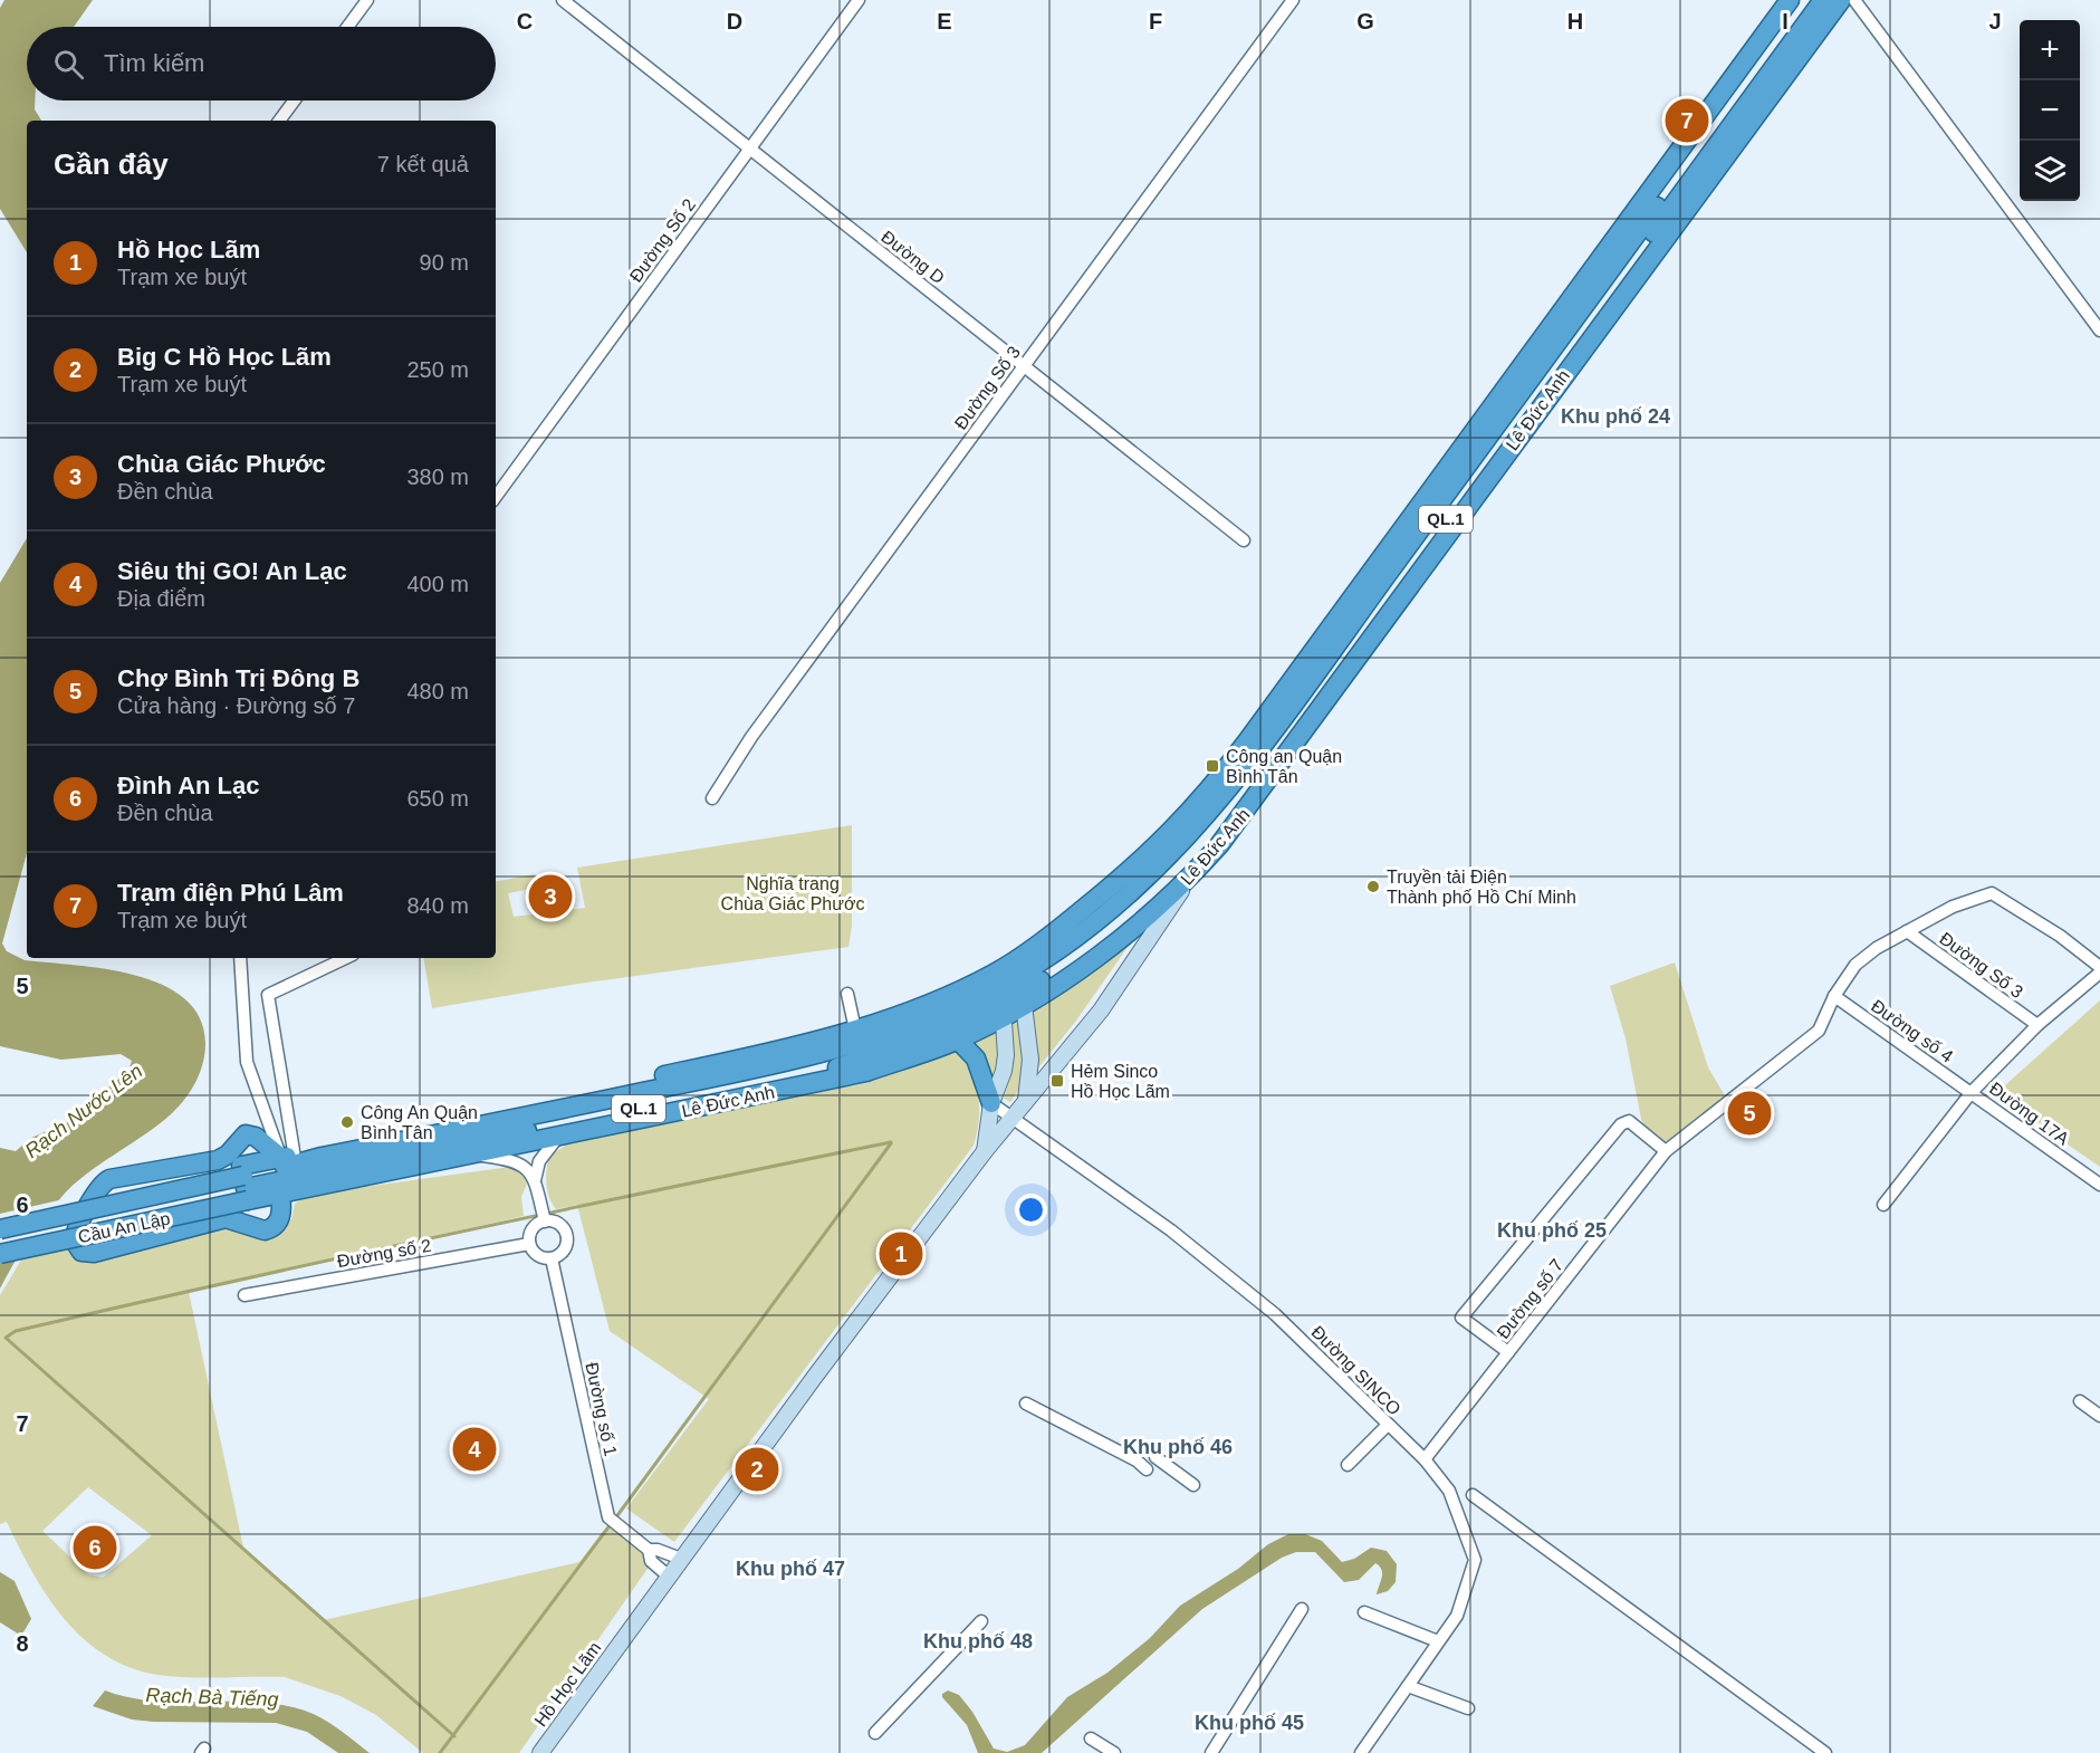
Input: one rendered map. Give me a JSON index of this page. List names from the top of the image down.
{
  "streets": {
    "highway": ["Lê Đức Anh", "QL.1", "Cầu An Lập"],
    "main road": ["Hồ Học Lãm"],
    "street": [
      "Đường Số 2",
      "Đường D",
      "Đường Số 3",
      "Đường số 4",
      "Đường 17A",
      "Đường số 2",
      "Đường số 7",
      "Đường SINCO",
      "Đường số 1"
    ]
  },
  "crossings": [
    ["Đường Số 2", "Đường D"],
    ["Đường D", "Đường Số 3"],
    ["Đường Số 3", "Đường số 7"],
    ["Lê Đức Anh", "Cầu An Lập"],
    ["Lê Đức Anh", "Hồ Học Lãm"],
    ["Đường số 4", "Đường 17A"],
    ["Đường số 4", "Đường số 7"],
    ["Đường số 2", "Đường số 1"],
    ["Đường số 7", "Đường SINCO"],
    ["Đường SINCO", "Hồ Học Lãm"],
    ["Đường số 1", "Hồ Học Lãm"]
  ],
  "districts": [
    "Khu phố 24",
    "Khu phố 25",
    "Khu phố 46",
    "Khu phố 47",
    "Khu phố 48",
    "Khu phố 45"
  ],
  "water": ["Rạch Nước Lên", "Rạch Bà Tiếng"],
  "parks": ["Nghĩa trang Chùa Giác Phước"],
  "places": {
    "transit": ["Công an Quận Bình Tân", "Hẻm Sinco Hồ Học Lãm"],
    "other": ["Truyền tải Điện Thành phố Hồ Chí Minh", "Công An Quận Bình Tân"]
  },
  "page": {
    "map_buttons": ["+", "−"],
    "search": "Tìm kiếm",
    "pins": [
      "7",
      "3",
      "5",
      "1",
      "4",
      "2",
      "6"
    ],
    "heading": ["Gần đây", "7 kết quả"],
    "list": [
      {
        "mark": "1",
        "name": "Hồ Học Lãm",
        "note": "Trạm xe buýt",
        "value": "90 m"
      },
      {
        "mark": "2",
        "name": "Big C Hồ Học Lãm",
        "note": "Trạm xe buýt",
        "value": "250 m"
      },
      {
        "mark": "3",
        "name": "Chùa Giác Phước",
        "note": "Đền chùa",
        "value": "380 m"
      },
      {
        "mark": "4",
        "name": "Siêu thị GO! An Lạc",
        "note": "Địa điểm",
        "value": "400 m"
      },
      {
        "mark": "5",
        "name": "Chợ Bình Trị Đông B",
        "note": "Cửa hàng · Đường số 7",
        "value": "480 m"
      },
      {
        "mark": "6",
        "name": "Đình An Lạc",
        "note": "Đền chùa",
        "value": "650 m"
      },
      {
        "mark": "7",
        "name": "Trạm điện Phú Lâm",
        "note": "Trạm xe buýt",
        "value": "840 m"
      }
    ]
  },
  "grid": {
    "columns": [
      "C",
      "D",
      "E",
      "F",
      "G",
      "H",
      "I",
      "J"
    ],
    "rows": [
      "5",
      "6",
      "7",
      "8"
    ]
  }
}
